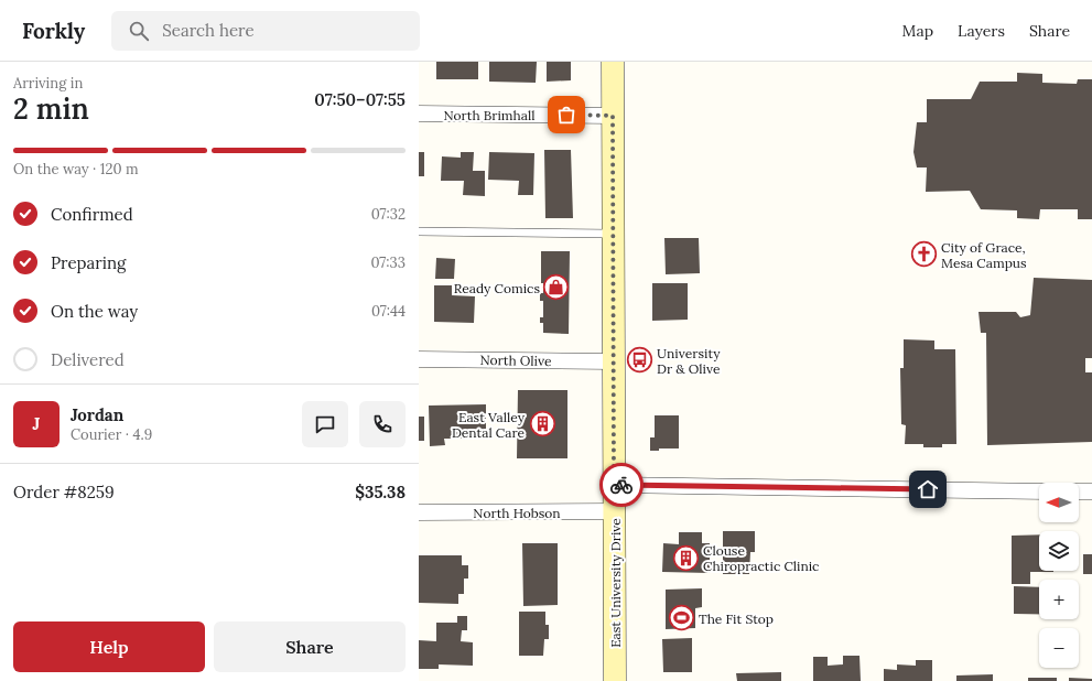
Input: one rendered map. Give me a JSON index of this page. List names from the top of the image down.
{
  "streets": {
    "main road": ["East University Drive"],
    "street": ["North Brimhall", "North Olive", "North Hobson"]
  },
  "crossings": [
    ["North Brimhall", "East University Drive"],
    ["North Olive", "East University Drive"],
    ["North Hobson", "East University Drive"]
  ],
  "places": {
    "church": ["City of Grace, Mesa Campus"],
    "shop": ["Ready Comics"],
    "bus stop": ["University Dr & Olive"],
    "building": ["East Valley Dental Care", "Clouse Chiropractic Clinic"],
    "sports": ["The Fit Stop"]
  },
  "north": "left",
  "page": {
    "header": "Forkly",
    "search": "Search here",
    "nav": ["Map", "Layers", "Share"],
    "heading": ["2 min", "Arriving in", "07:50–07:55"],
    "panel": [
      "Jordan",
      "Courier · 4.9",
      "Order #8259",
      "$35.38"
    ],
    "bar": "On the way · 120 m",
    "list": [
      ["Confirmed", "07:32"],
      ["Preparing", "07:33"],
      ["On the way", "07:44"],
      "Delivered"
    ],
    "round": "J",
    "map_buttons": ["+", "−"],
    "buttons": ["Help", "Share"]
  }
}
